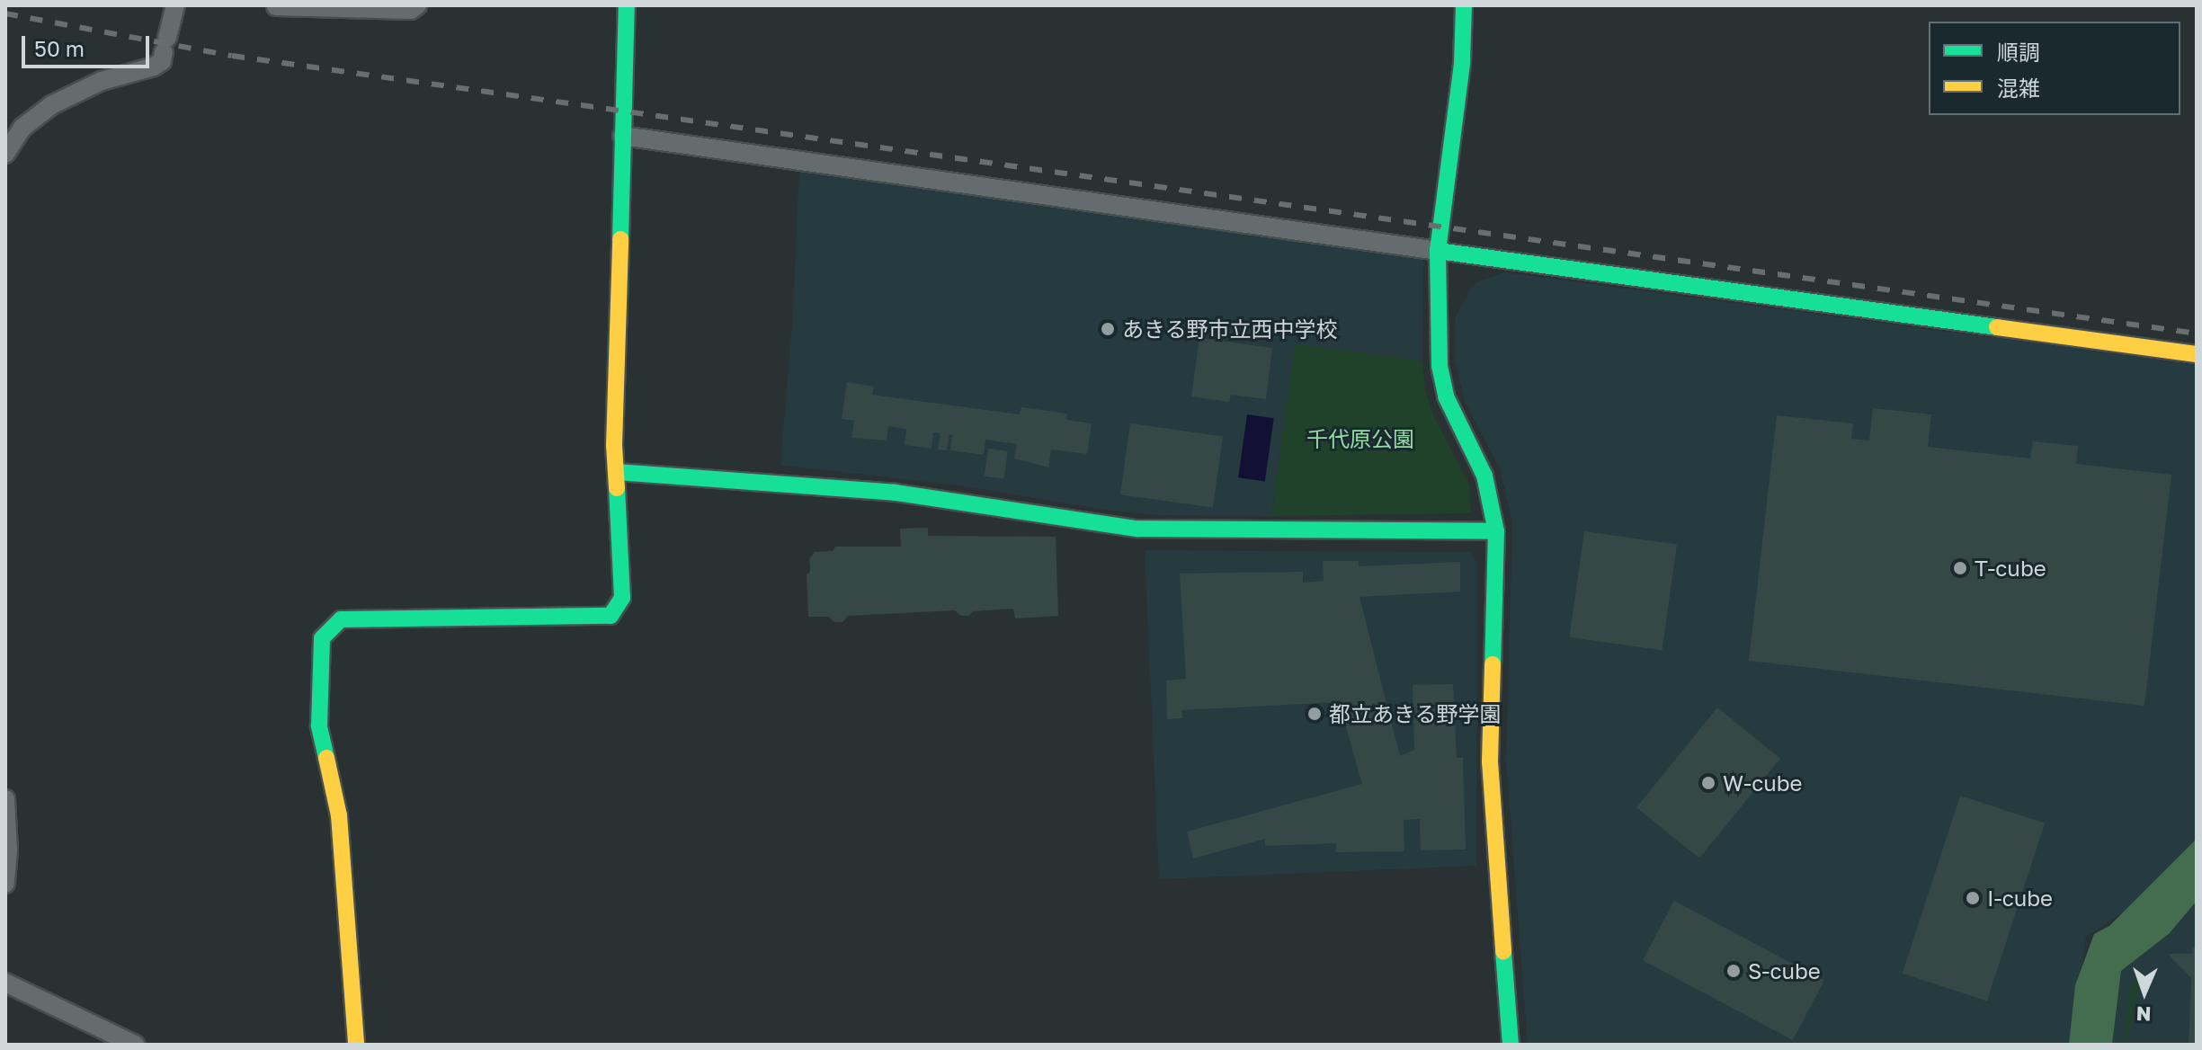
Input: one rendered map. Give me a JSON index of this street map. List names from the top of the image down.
{
  "parks": ["千代原公園"],
  "places": [
    "あきる野市立西中学校",
    "T-cube",
    "都立あきる野学園",
    "W-cube",
    "I-cube",
    "S-cube"
  ],
  "legend": ["順調", "混雑"],
  "scale_bar": "50 m",
  "north": "bottom"
}
